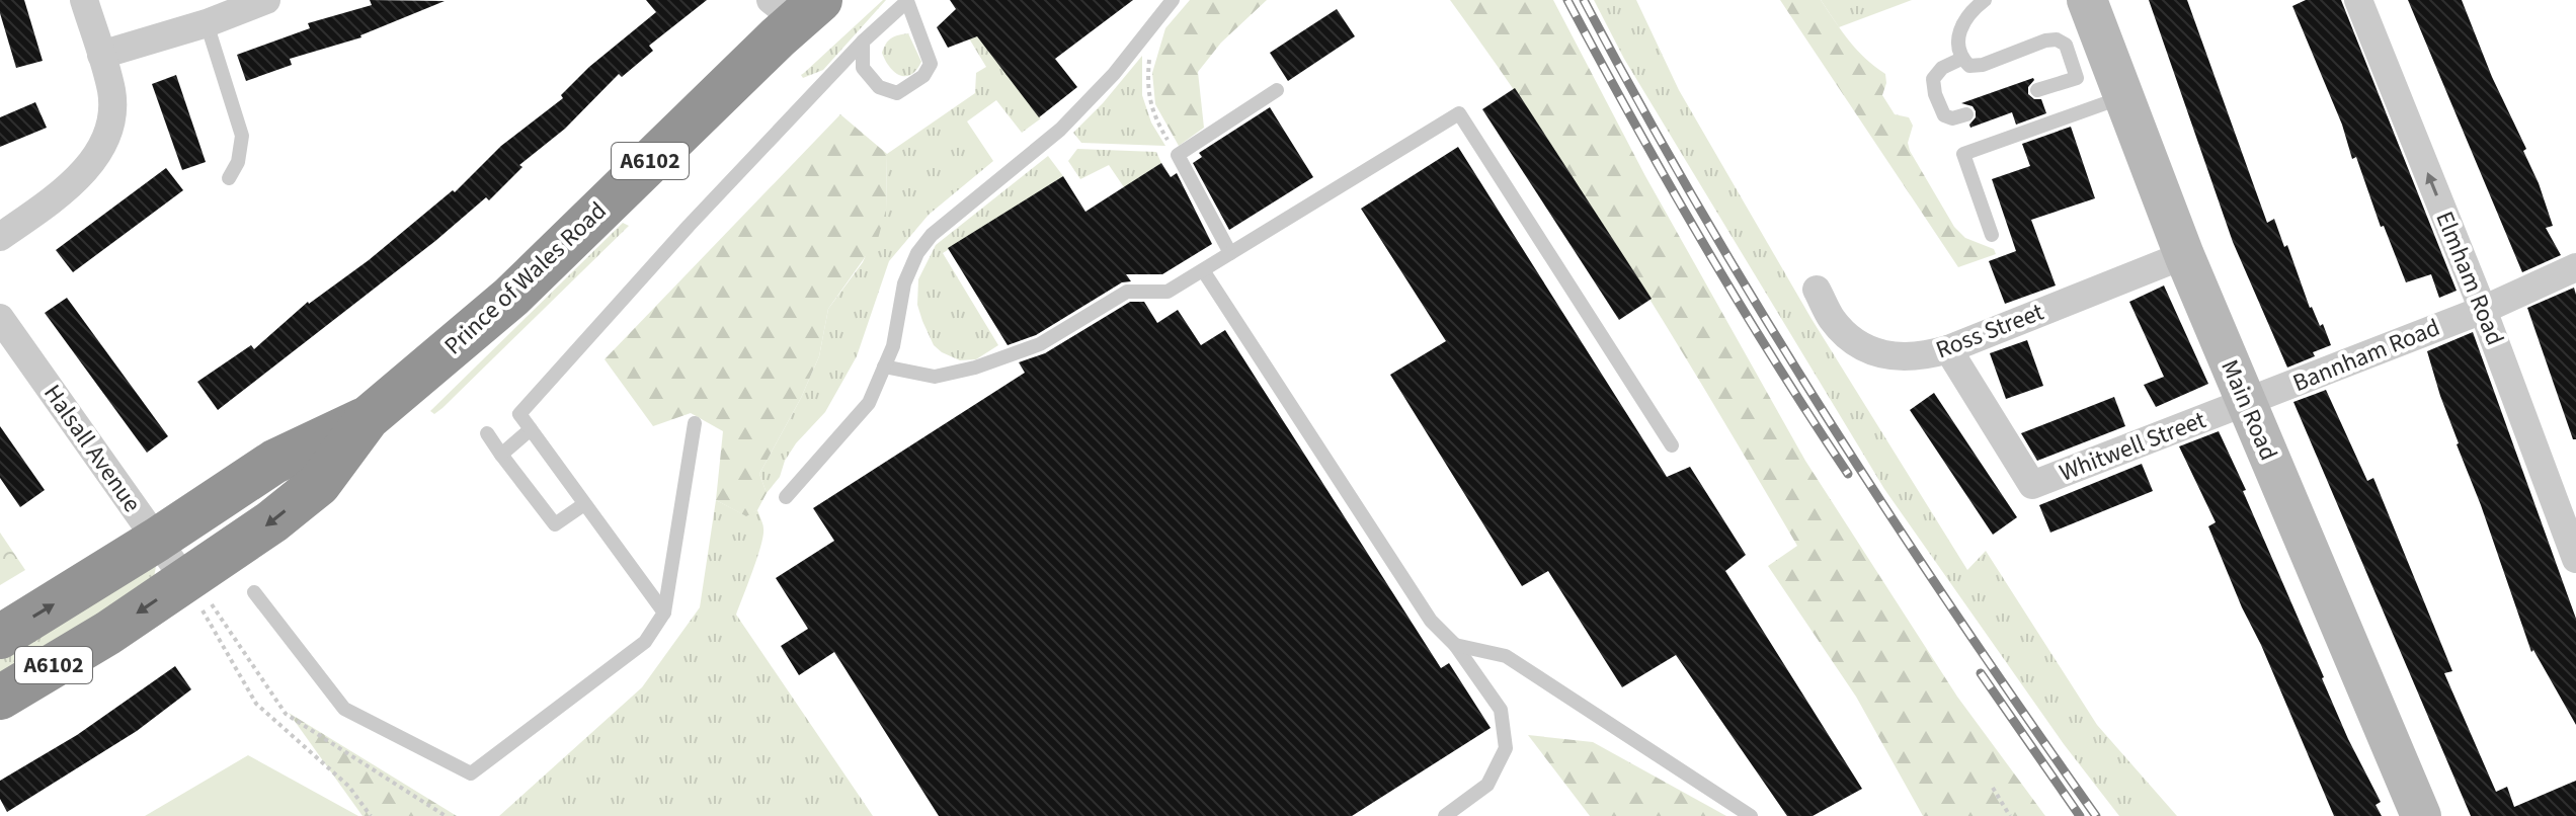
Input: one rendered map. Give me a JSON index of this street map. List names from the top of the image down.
{
  "streets": {
    "highway": ["A6102", "Prince of Wales Road"],
    "main road": ["Main Road"],
    "street": [
      "Elmham Road",
      "Ross Street",
      "Bannham Road",
      "Whitwell Street",
      "Halsall Avenue"
    ]
  },
  "crossings": [
    ["Prince of Wales Road", "Halsall Avenue"],
    ["Elmham Road", "Bannham Road"],
    ["Ross Street", "Main Road"],
    ["Ross Street", "Whitwell Street"],
    ["Bannham Road", "Main Road"],
    ["Bannham Road", "Whitwell Street"],
    ["Main Road", "Whitwell Street"]
  ],
  "one_way": ["Elmham Road"]
}
